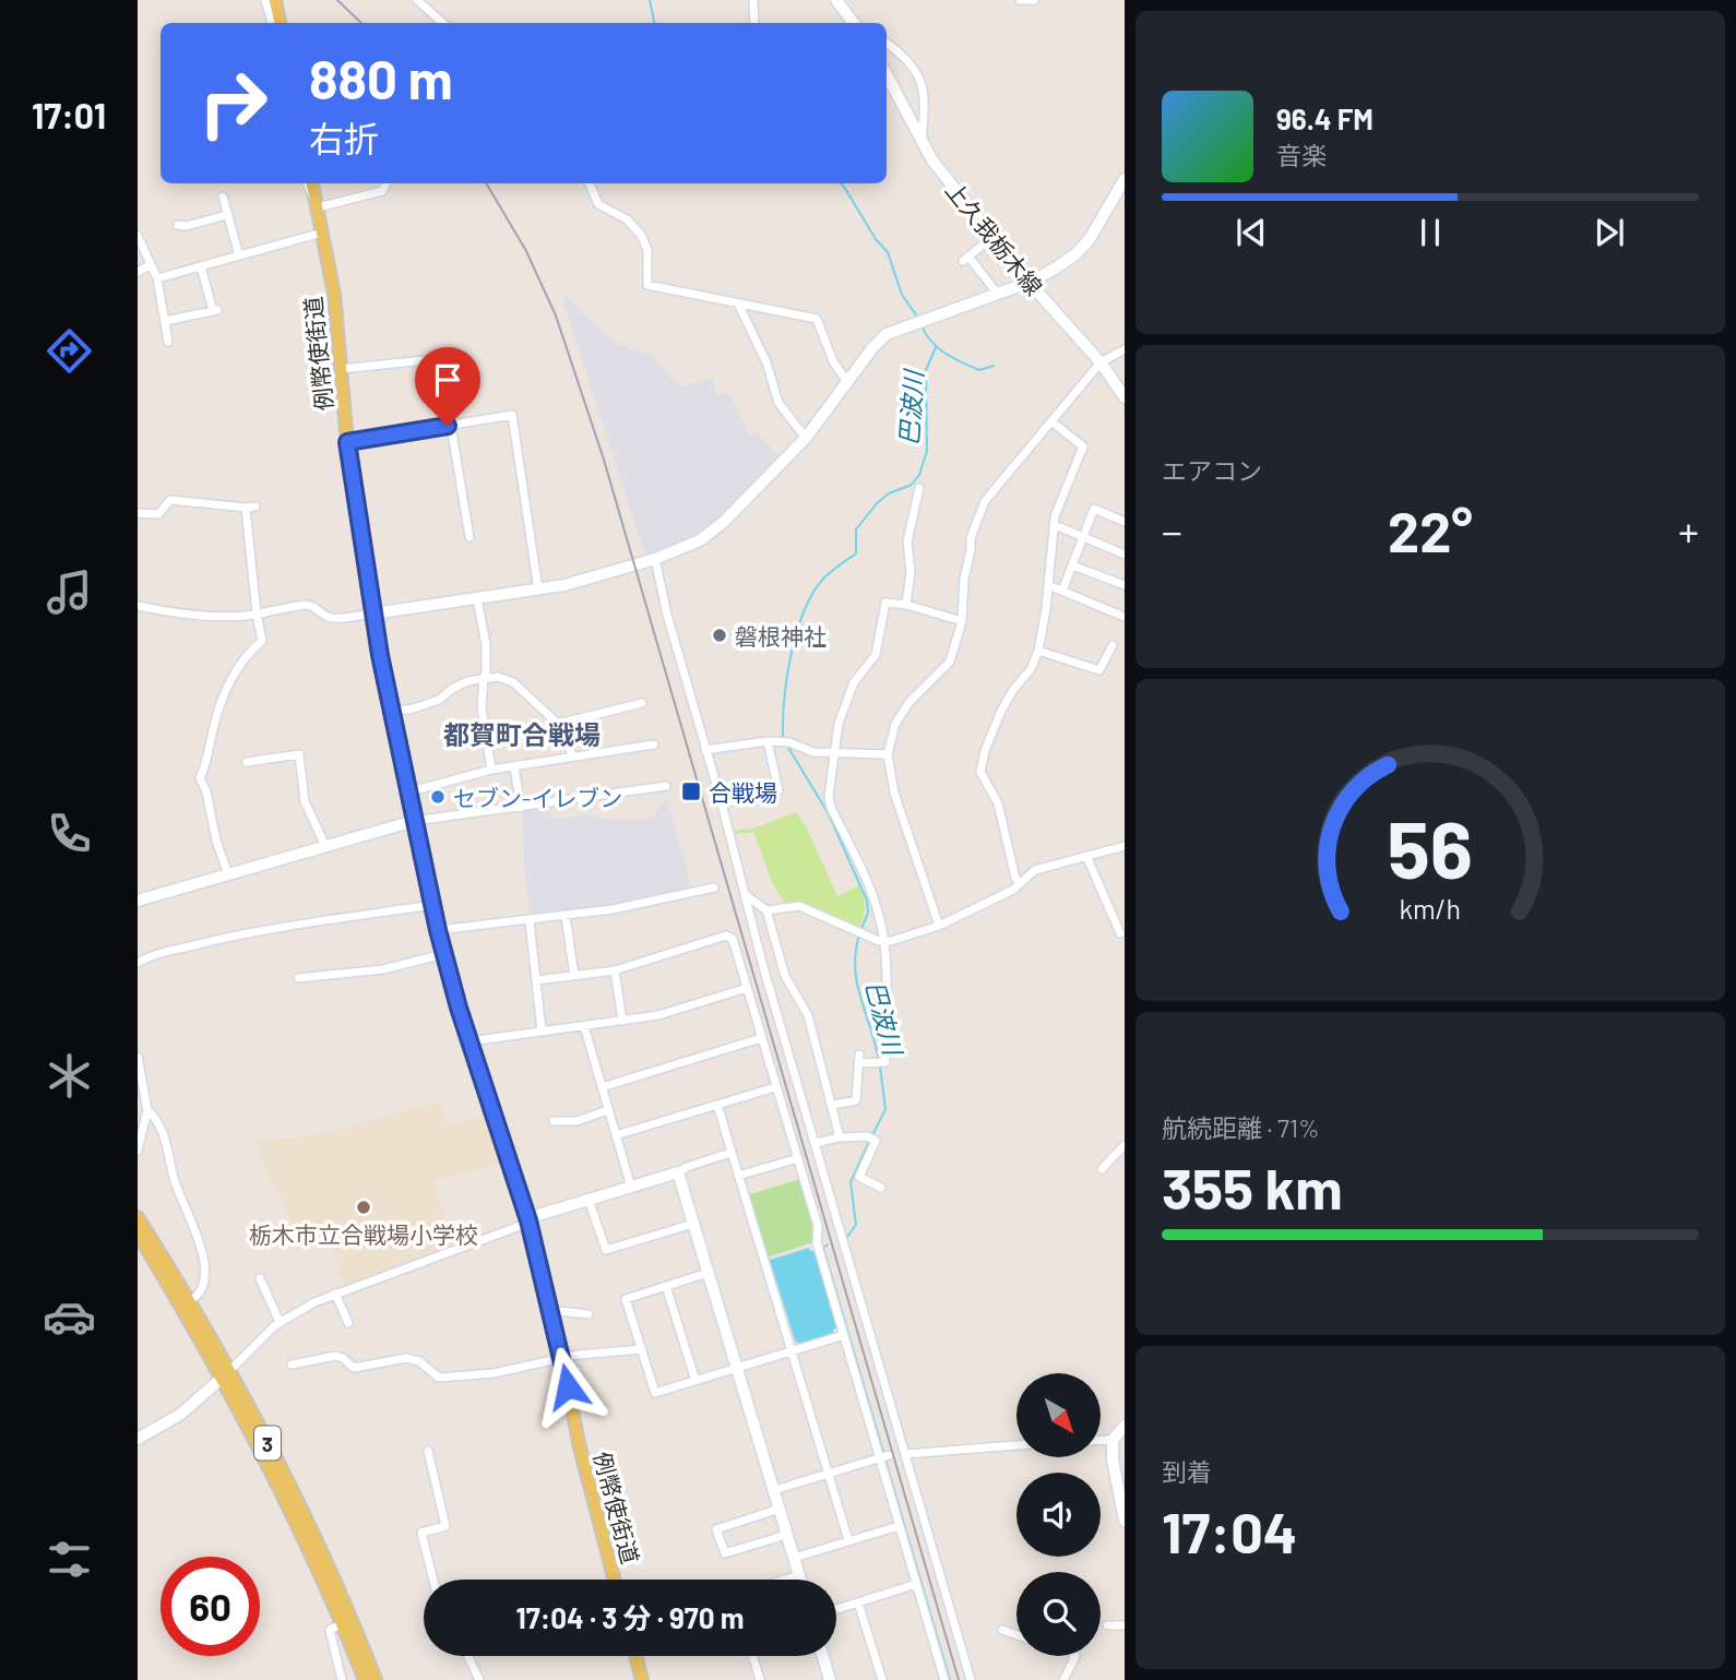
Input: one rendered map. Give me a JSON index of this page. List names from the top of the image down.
{
  "streets": {
    "main road": ["例幣使街道", "3"],
    "street": ["上久我栃木線"]
  },
  "districts": ["都賀町合戦場"],
  "water": ["巴波川"],
  "places": {
    "other": ["磐根神社", "セブン-イレブン", "栃木市立合戦場小学校"],
    "transit": ["合戦場"]
  },
  "north": "bottom right",
  "page": {
    "tabs": "17:01",
    "turn": ["880 m", "右折"],
    "song": ["96.4 FM", "音楽"],
    "tile": [
      "エアコン",
      ["航続距離 · 71%", "355 km"],
      ["到着", "17:04"]
    ],
    "heat": ["−", "22°", "+"],
    "limit": "60",
    "trip": "17:04 · 3 分 · 970 m",
    "gauge": ["56", "km/h"]
  }
}
